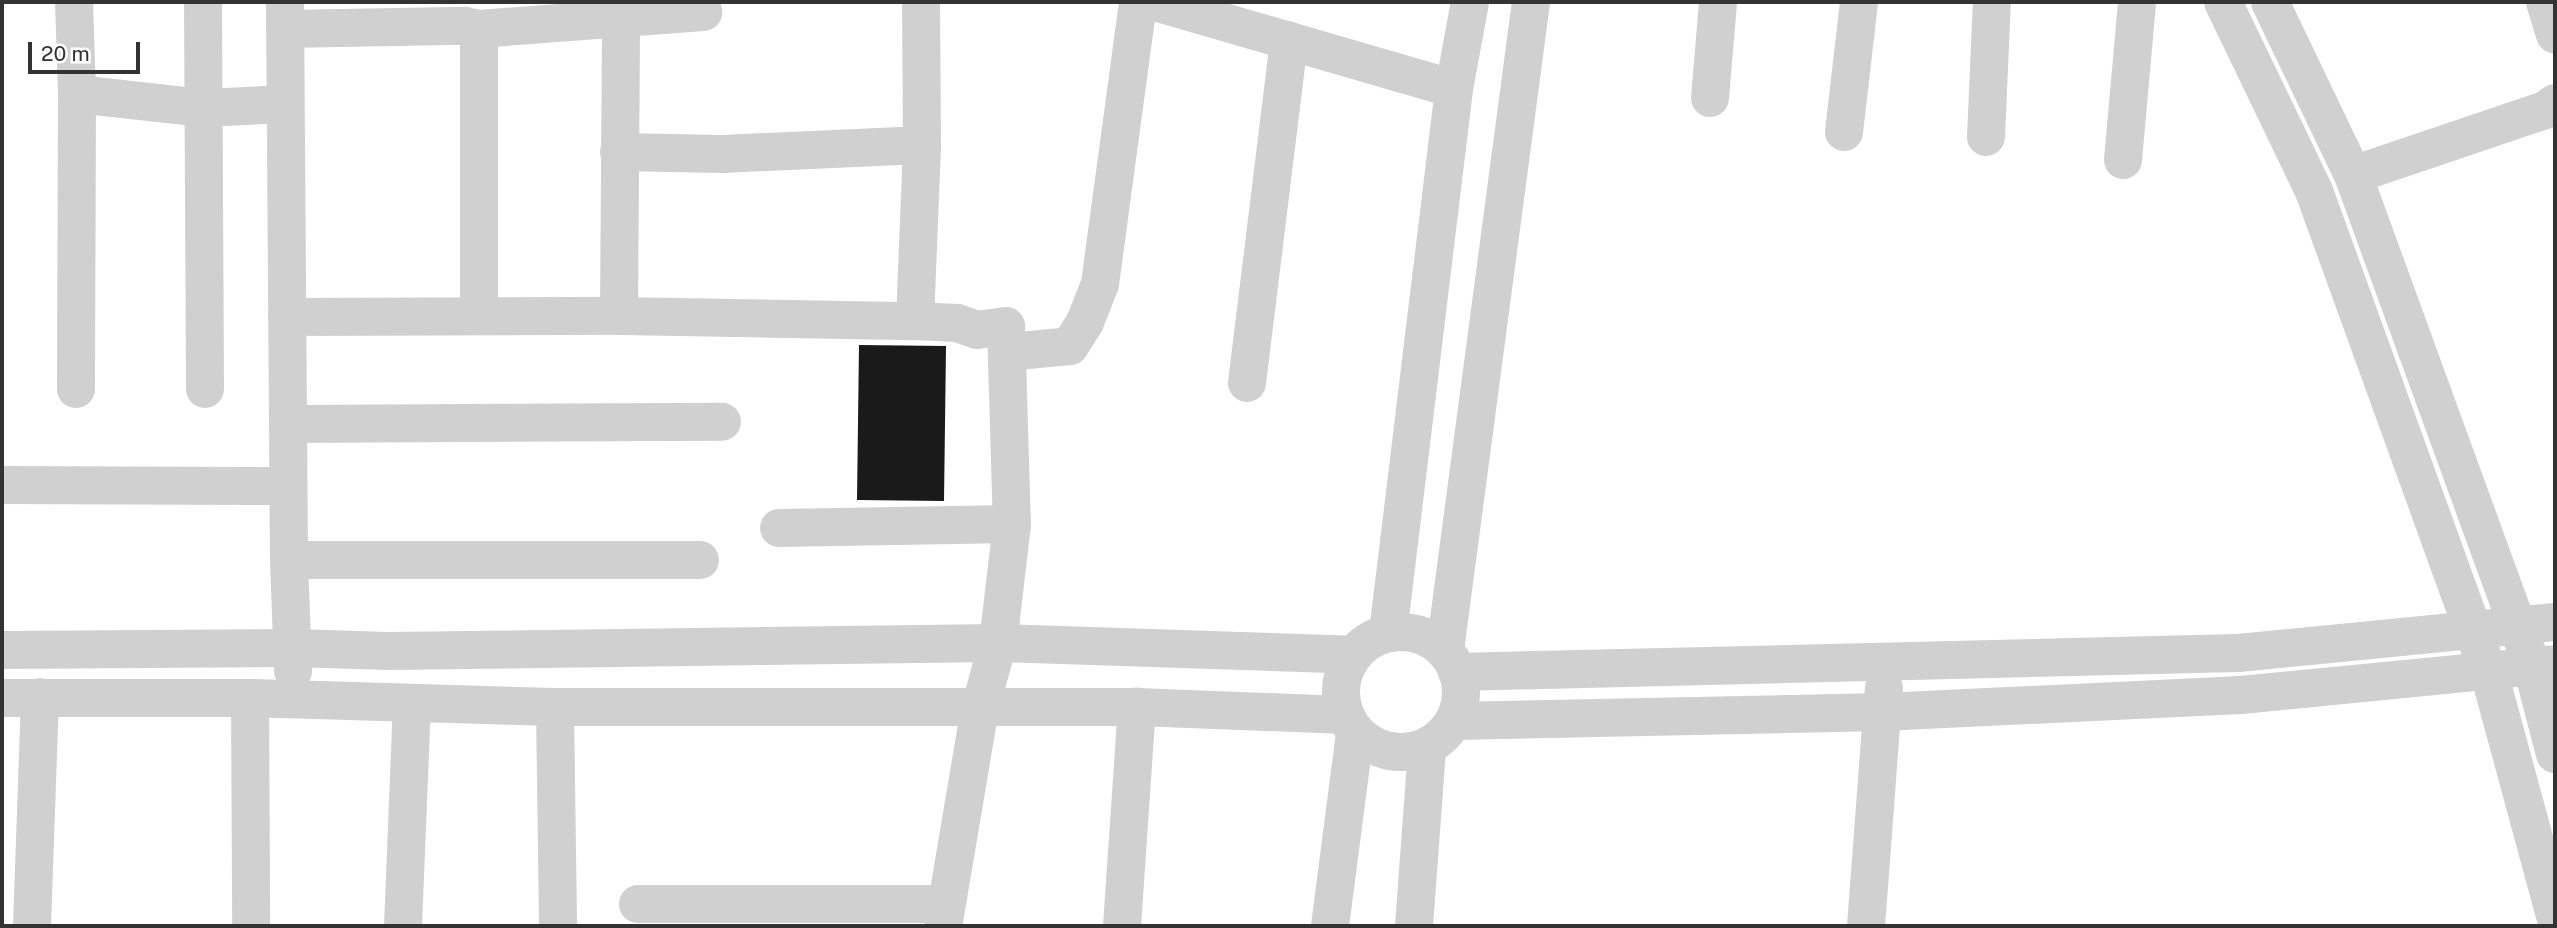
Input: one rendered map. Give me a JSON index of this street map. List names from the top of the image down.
{
  "scale_bar": "20 m"
}
